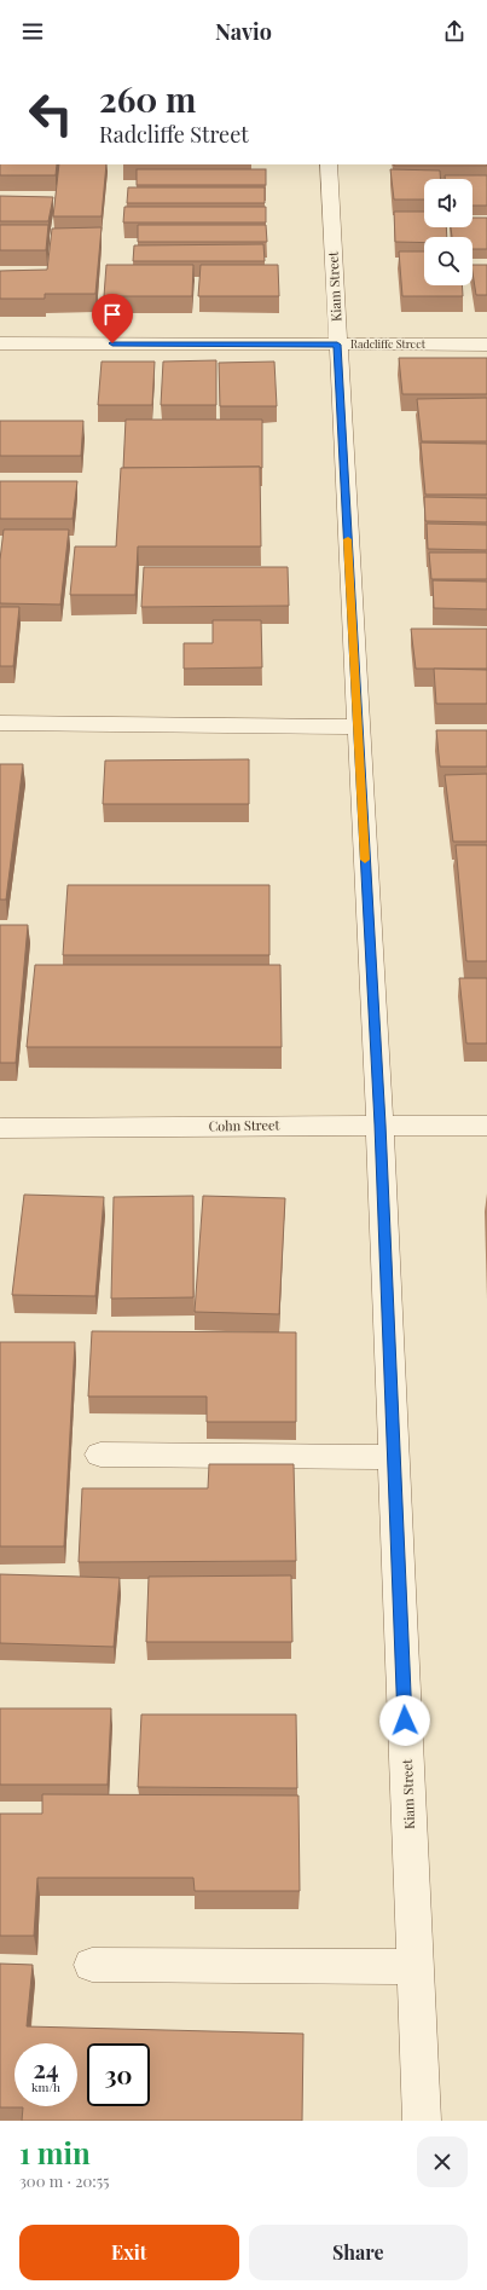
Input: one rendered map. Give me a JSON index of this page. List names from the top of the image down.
{
  "streets": {
    "street": ["Kiam Street", "Radcliffe Street", "Cohn Street"]
  },
  "crossings": [
    ["Kiam Street", "Radcliffe Street"],
    ["Kiam Street", "Cohn Street"]
  ],
  "page": {
    "header": "Navio",
    "turn": ["260 m", "Radcliffe Street"],
    "speed": "24 km/h",
    "limit": "30",
    "heading": ["1 min", "300 m · 20:55"],
    "buttons": ["Exit", "Share"]
  }
}
